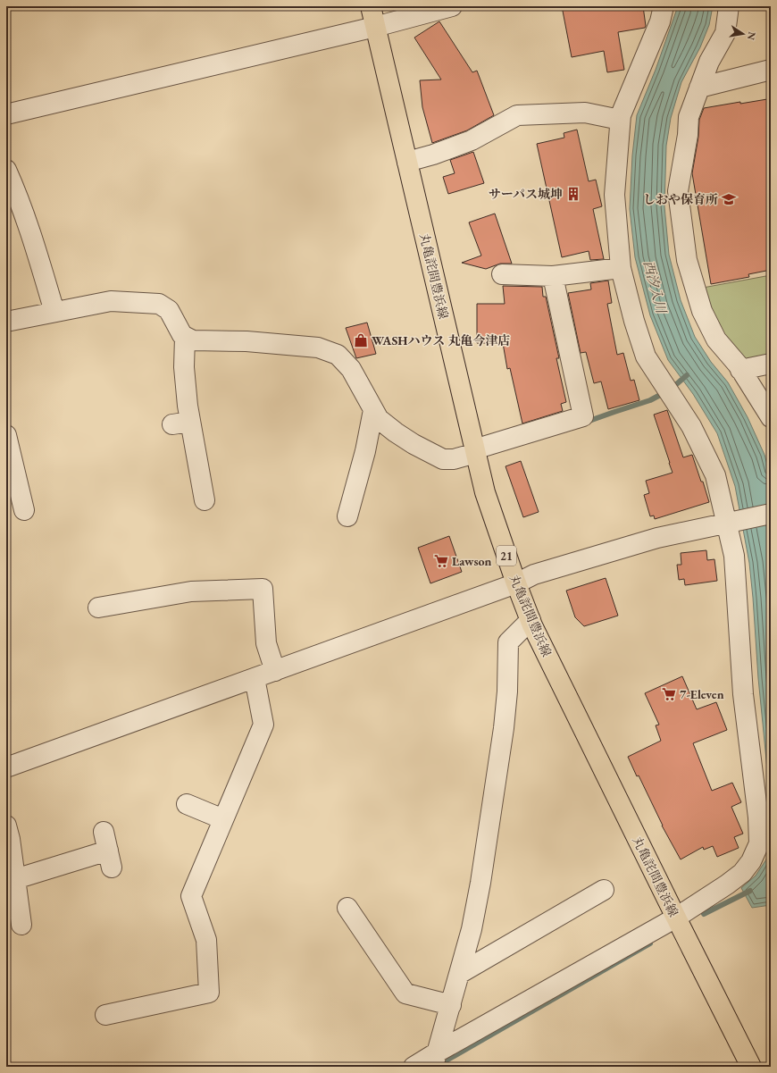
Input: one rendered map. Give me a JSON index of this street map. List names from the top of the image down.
{
  "streets": {
    "main road": ["丸亀詫間豊浜線", "21"]
  },
  "water": ["西汐入川"],
  "places": {
    "building": ["サーパス城坤"],
    "school or university": ["しおや保育所"],
    "shop": ["WASHハウス 丸亀今津店"],
    "supermarket": ["Lawson", "7-Eleven"]
  },
  "north": "right"
}
